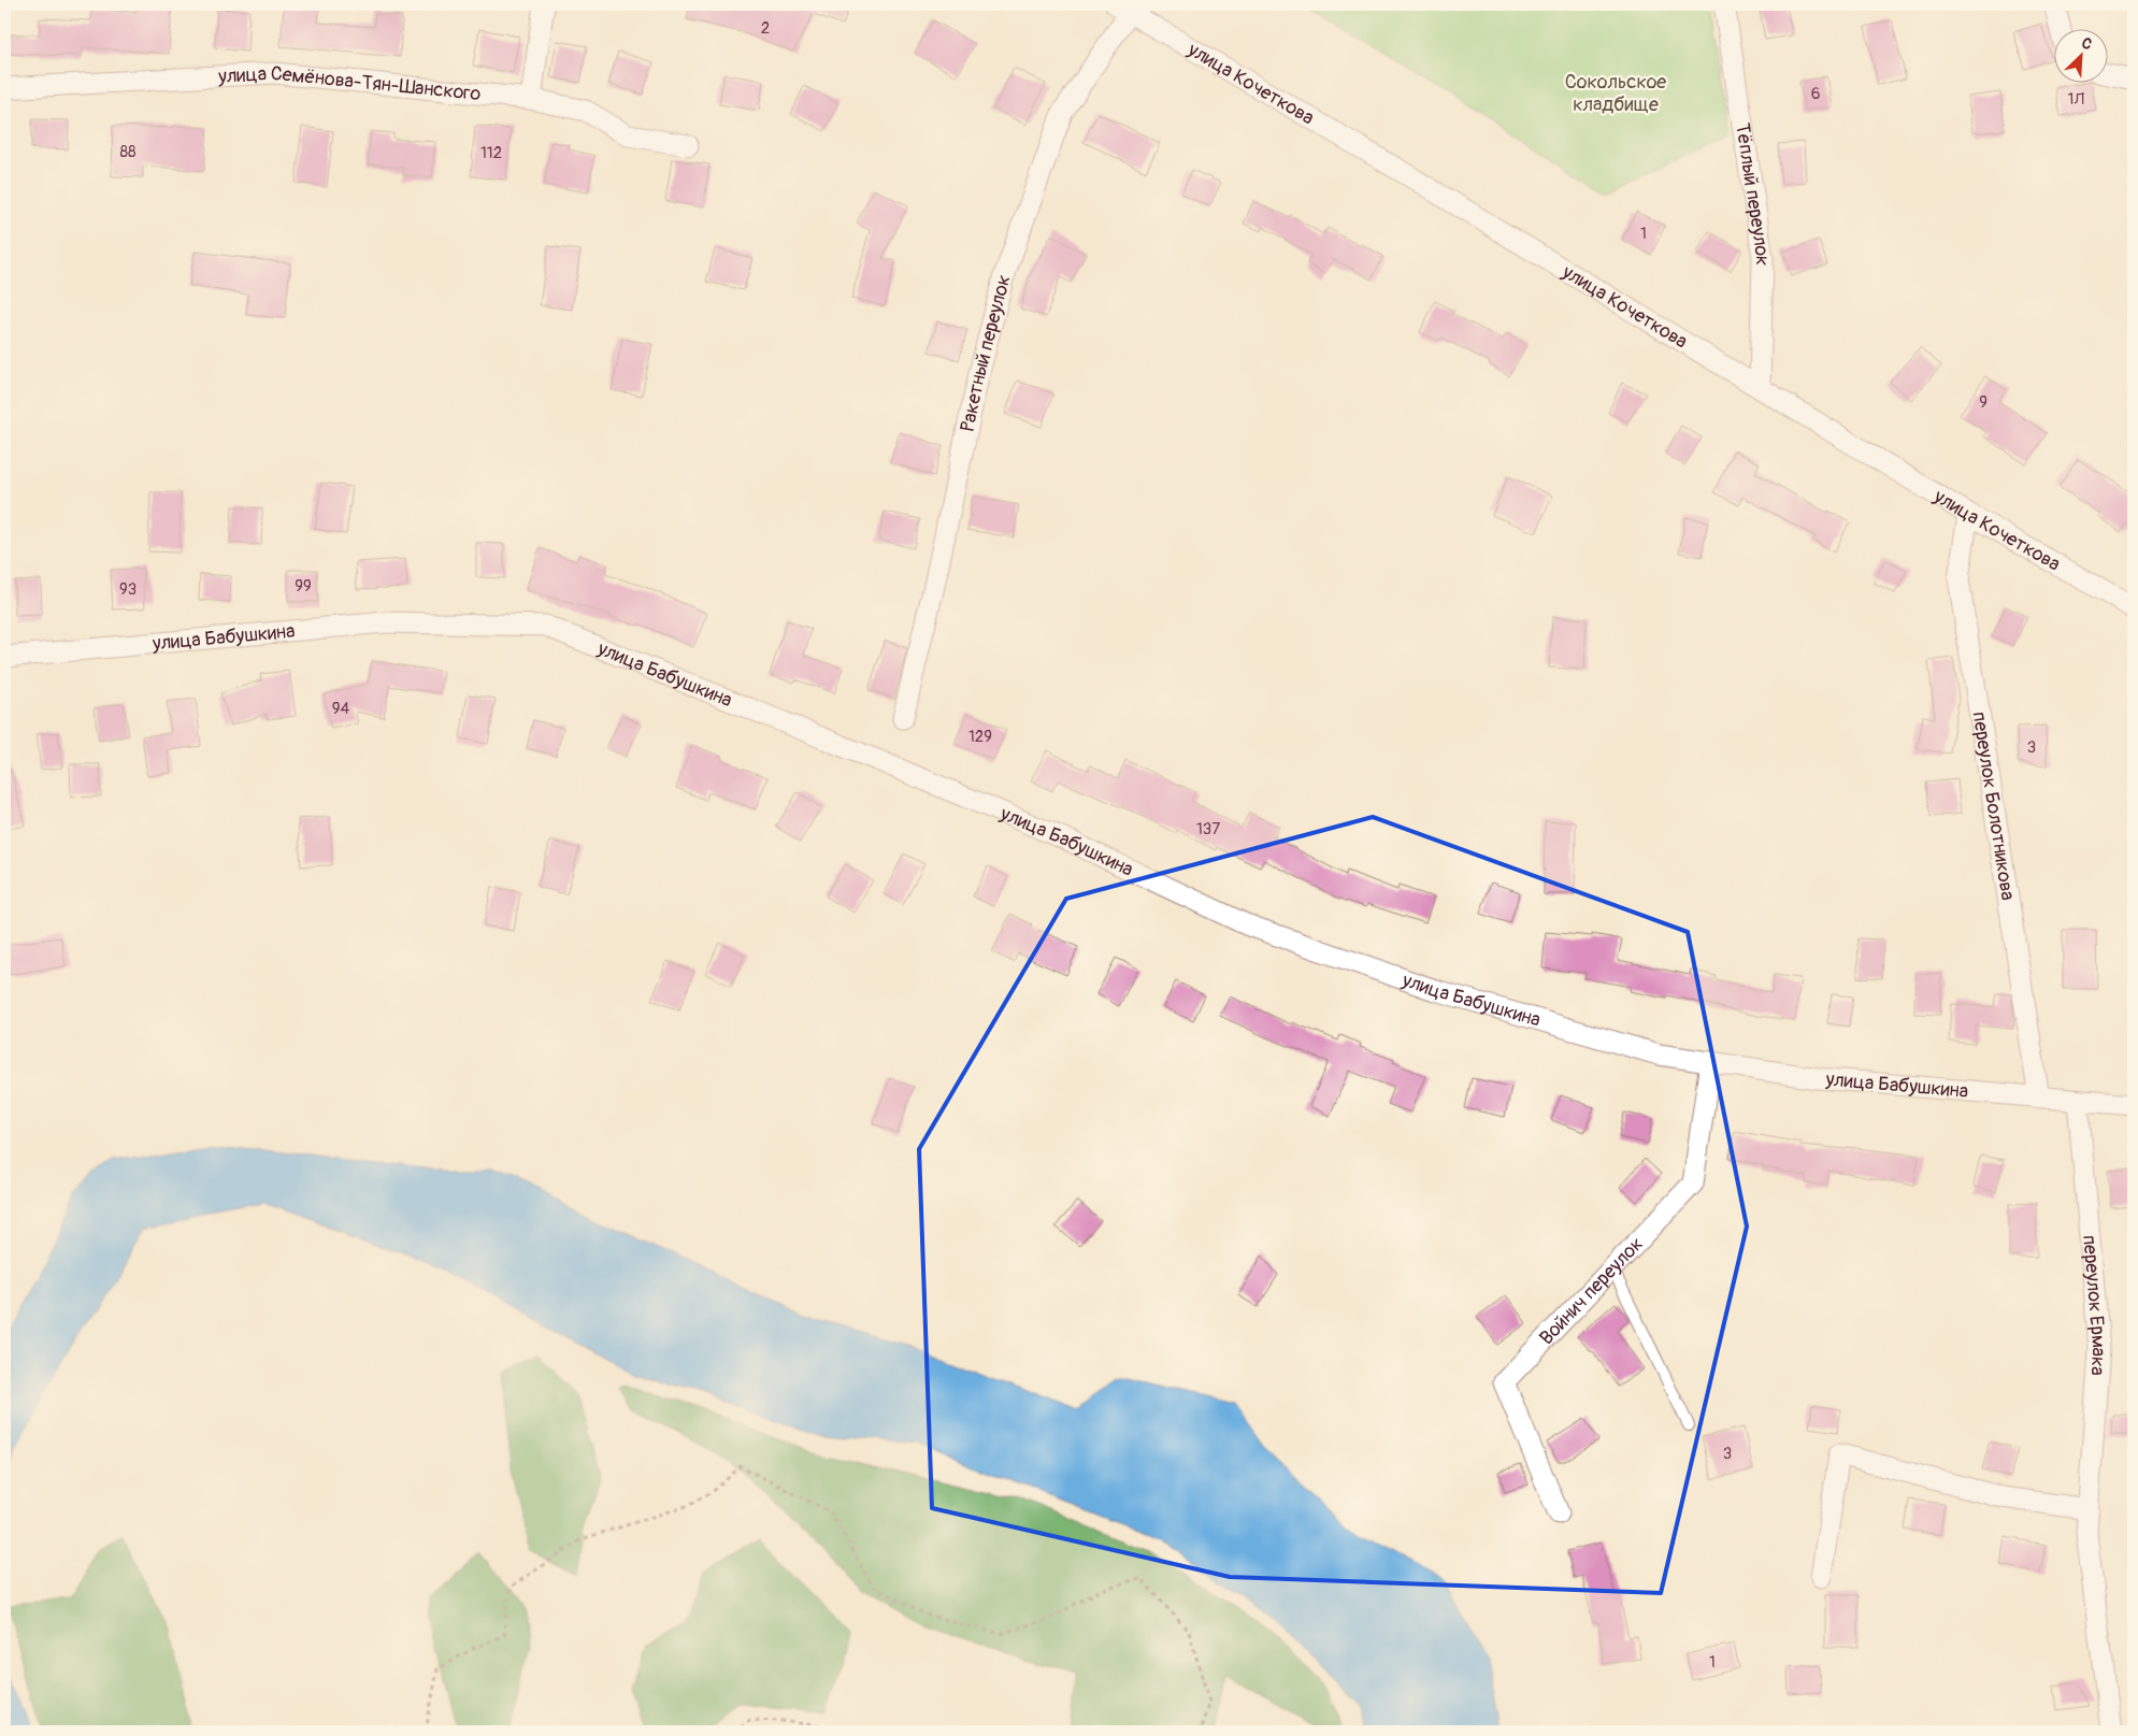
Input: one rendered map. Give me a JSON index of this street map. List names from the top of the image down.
{
  "streets": {
    "street": [
      "улица Кочеткова",
      "улица Семёнова-Тян-Шанского",
      "Тёплый переулок",
      "Ракетный переулок",
      "улица Бабушкина",
      "переулок Болотникова",
      "Войнич переулок",
      "переулок Ермака"
    ]
  },
  "crossings": [
    ["улица Кочеткова", "Тёплый переулок"],
    ["улица Кочеткова", "Ракетный переулок"],
    ["улица Кочеткова", "переулок Болотникова"],
    ["улица Бабушкина", "переулок Болотникова"],
    ["улица Бабушкина", "Войнич переулок"],
    ["улица Бабушкина", "переулок Ермака"]
  ],
  "parks": ["Сокольское кладбище"],
  "house_numbers": [
    "2",
    "6",
    "1Л",
    "88",
    "112",
    "1",
    "9",
    "99",
    "93",
    "94",
    "129",
    "3",
    "137",
    "3",
    "1"
  ],
  "north": "top right"
}
